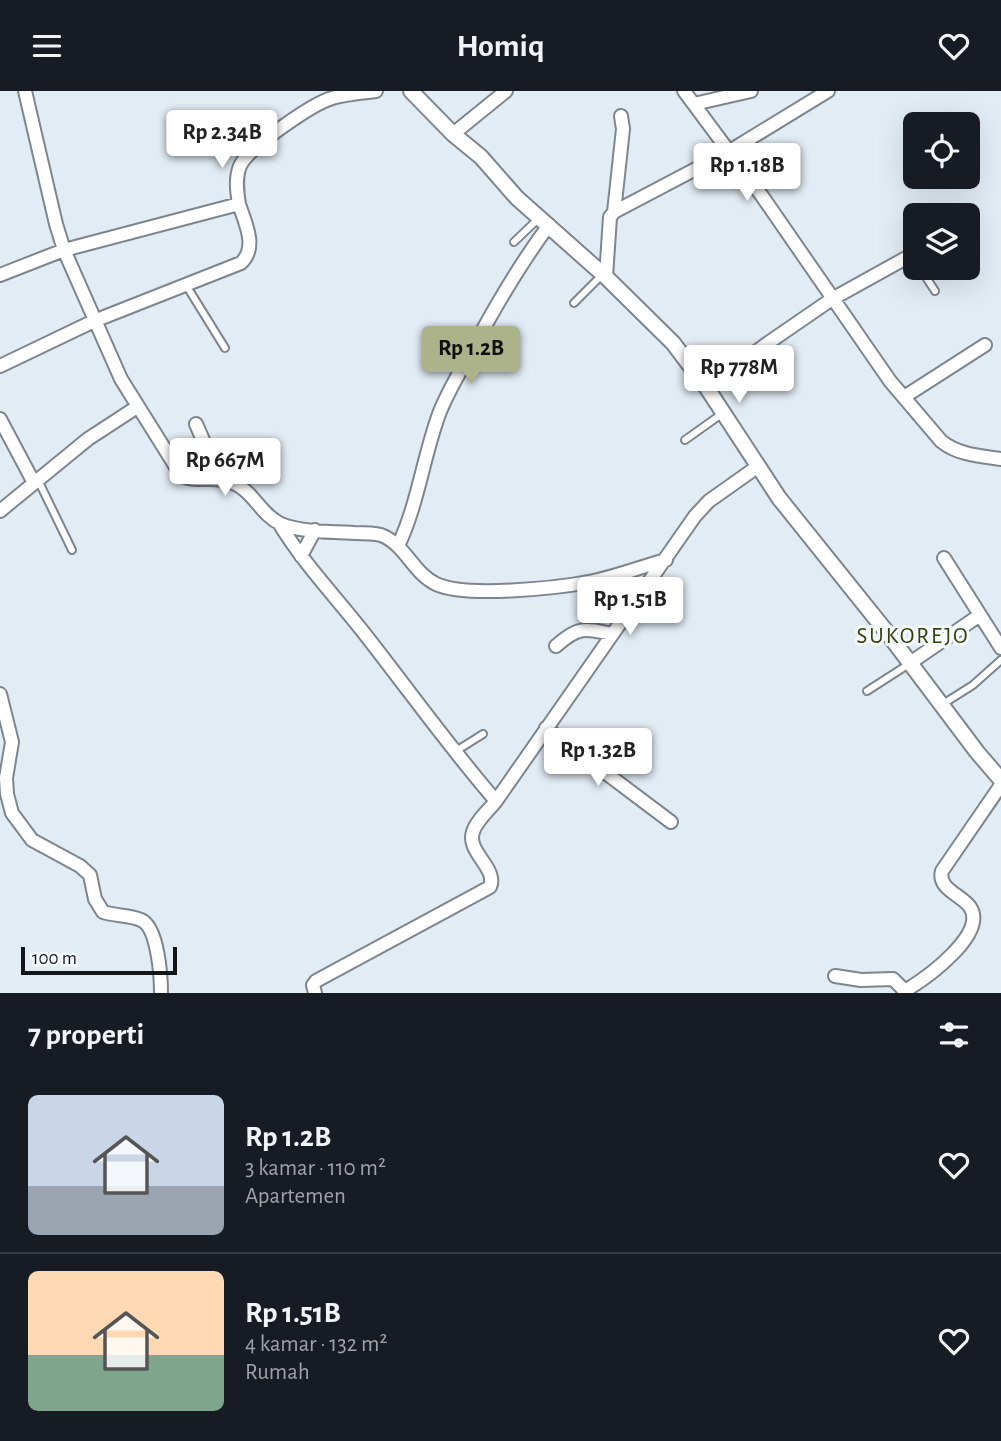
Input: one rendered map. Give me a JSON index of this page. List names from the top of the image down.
{
  "districts": ["SUKOREJO"],
  "scale_bar": "100 m",
  "page": {
    "header": "Homiq",
    "price": [
      "Rp 2.34B",
      "Rp 1.18B",
      "Rp 1.2B",
      "Rp 778M",
      "Rp 667M",
      "Rp 1.51B",
      "Rp 1.32B"
    ],
    "scale": "100 m",
    "heading": "7 properti",
    "list": [
      {
        "name": "Rp 1.2B",
        "note": "3 kamar · 110 m² · Apartemen"
      },
      {
        "name": "Rp 1.51B",
        "note": "4 kamar · 132 m² · Rumah"
      }
    ]
  }
}
